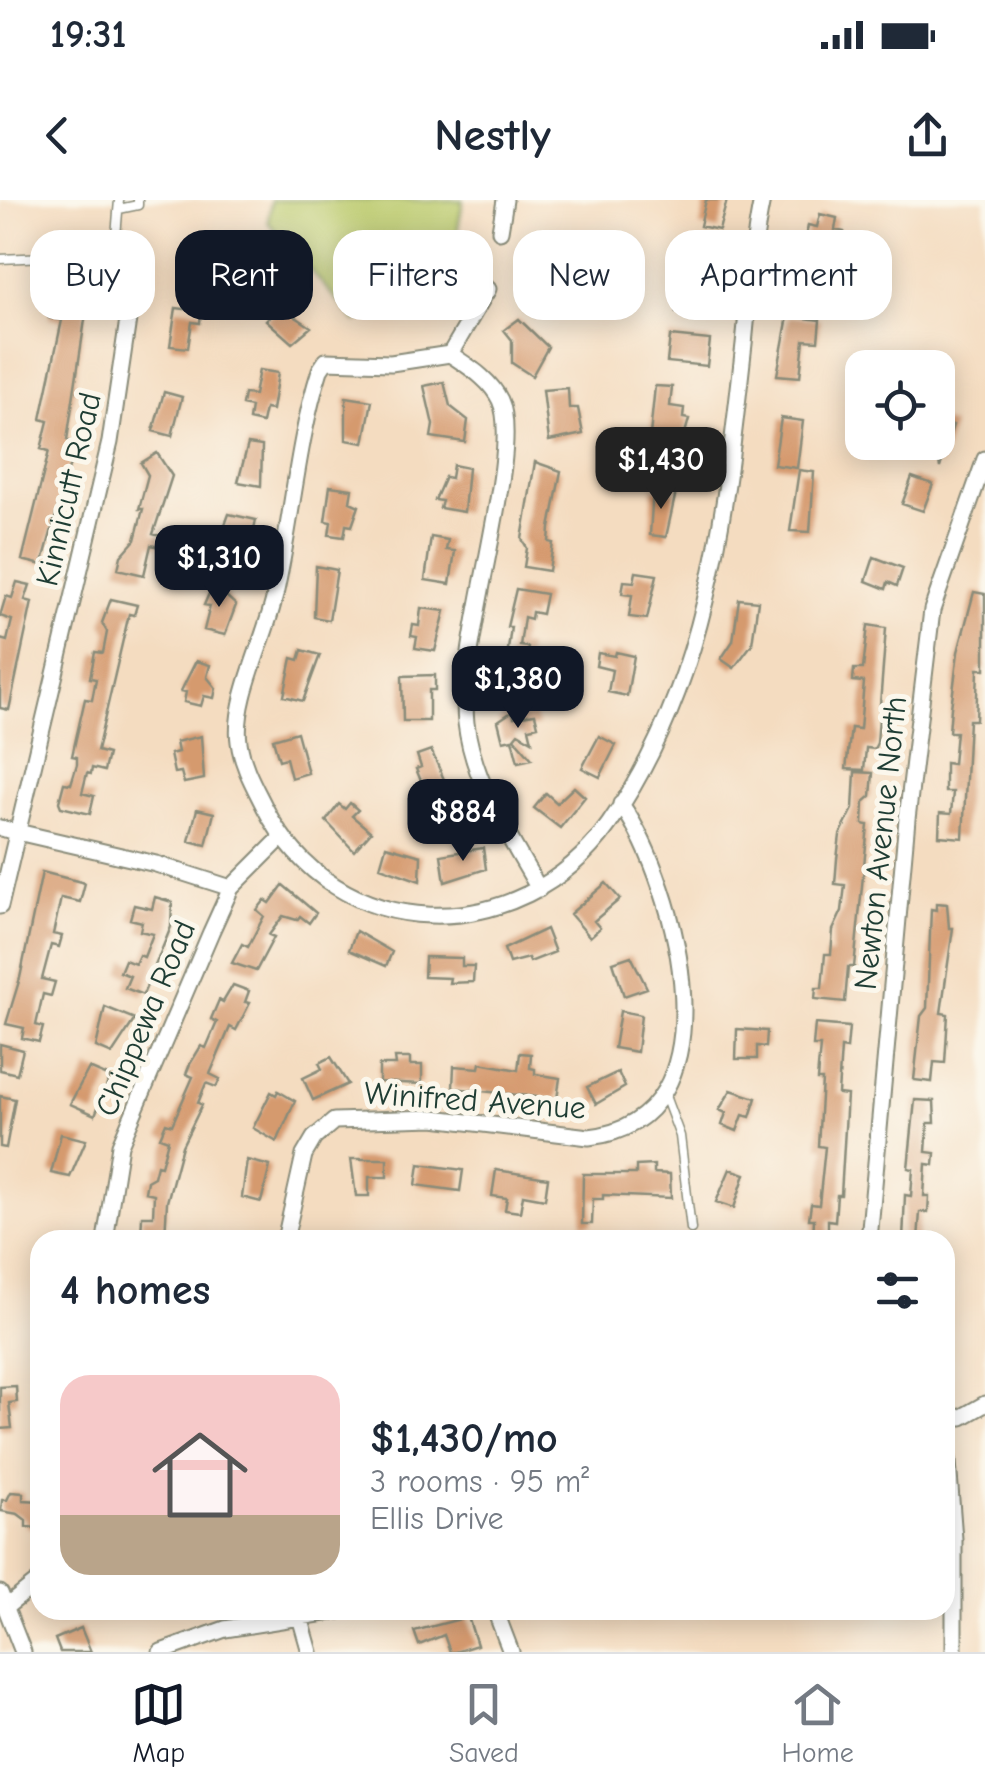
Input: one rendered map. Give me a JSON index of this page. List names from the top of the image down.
{
  "streets": {
    "street": [
      "Kinnicutt Road",
      "Newton Avenue North",
      "Chippewa Road",
      "Winifred Avenue"
    ]
  },
  "page": {
    "status": "19:31",
    "header": "Nestly",
    "chip": [
      "Buy",
      "Rent",
      "Filters",
      "New",
      "Apartment"
    ],
    "price": [
      "$1,430",
      "$1,310",
      "$1,380",
      "$884"
    ],
    "heading": "4 homes",
    "list": [
      {
        "name": "$1,430/mo",
        "note": "3 rooms · 95 m² · Ellis Drive"
      }
    ],
    "tabs": ["Map", "Saved", "Home"]
  }
}
